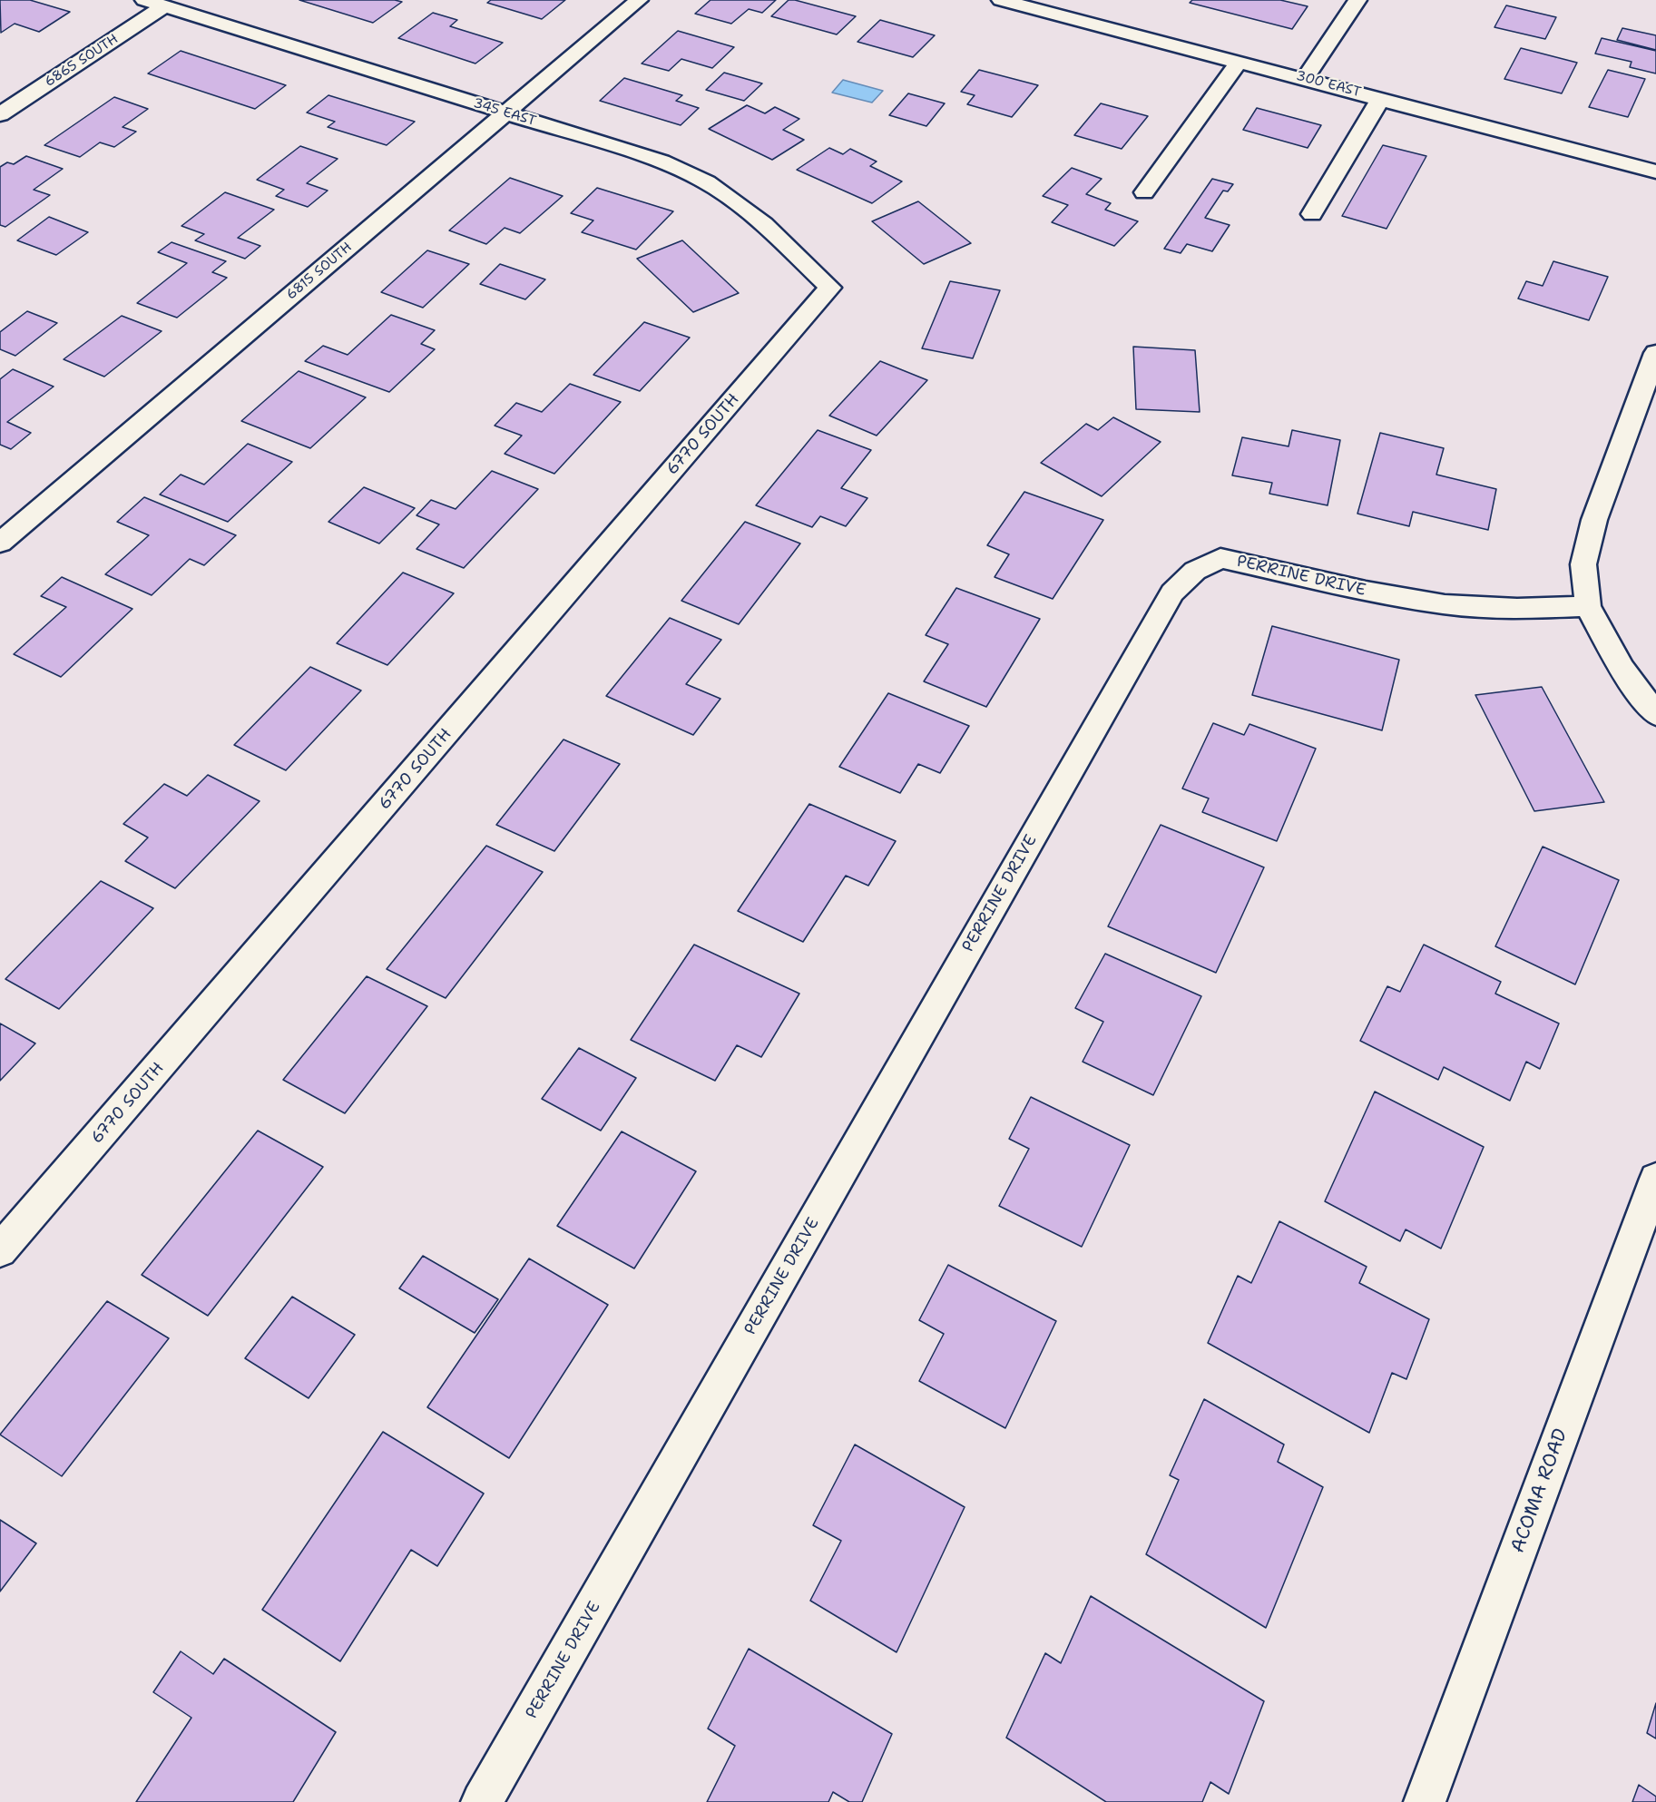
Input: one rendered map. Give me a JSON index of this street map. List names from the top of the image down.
{
  "streets": {
    "street": [
      "6865 SOUTH",
      "300 EAST",
      "345 EAST",
      "6815 SOUTH",
      "6770 SOUTH",
      "PERRINE DRIVE",
      "ACOMA ROAD"
    ]
  },
  "crossings": [
    ["6865 SOUTH", "345 EAST"],
    ["345 EAST", "6815 SOUTH"],
    ["345 EAST", "6770 SOUTH"]
  ]
}
